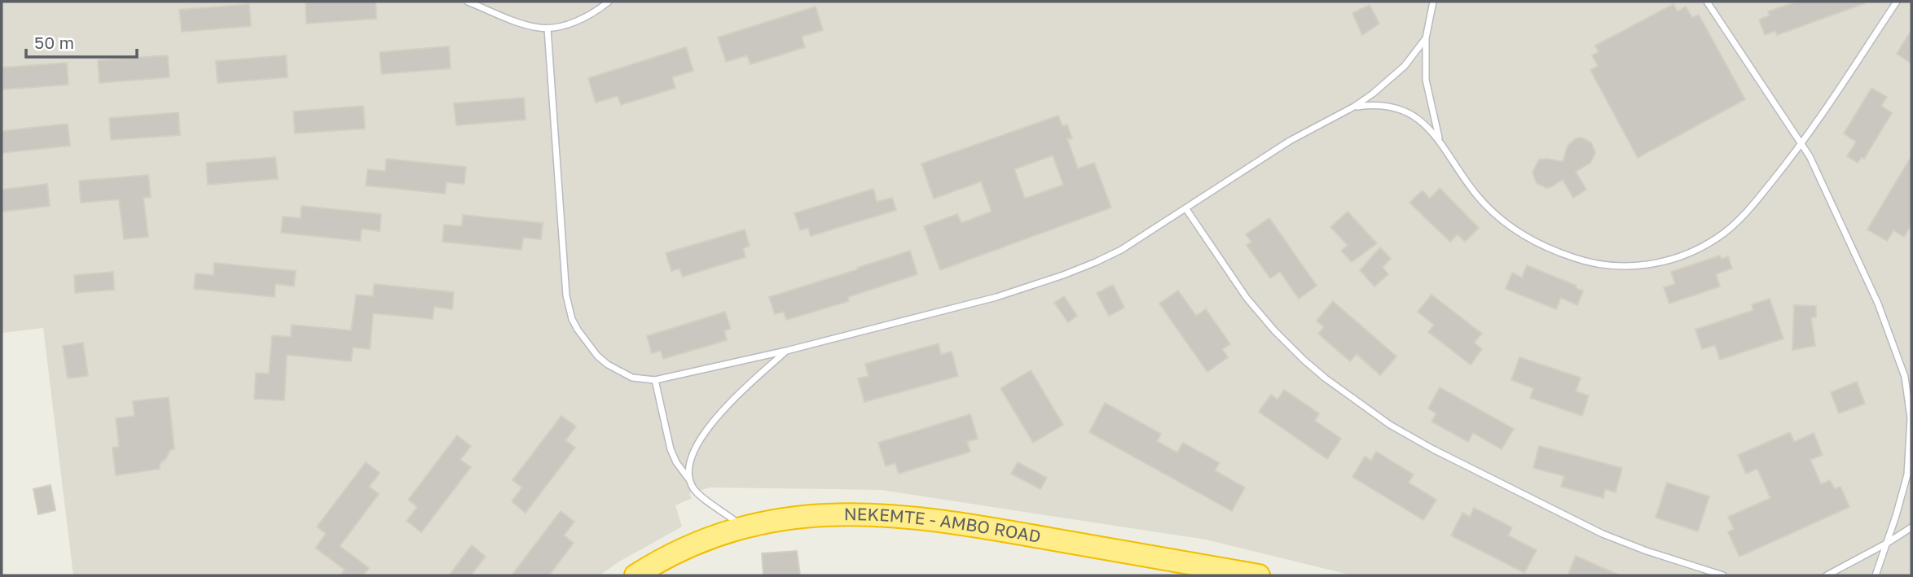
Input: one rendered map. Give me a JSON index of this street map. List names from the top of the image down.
{
  "streets": {
    "highway": ["NEKEMTE - AMBO ROAD"]
  },
  "scale_bar": "50 m"
}
